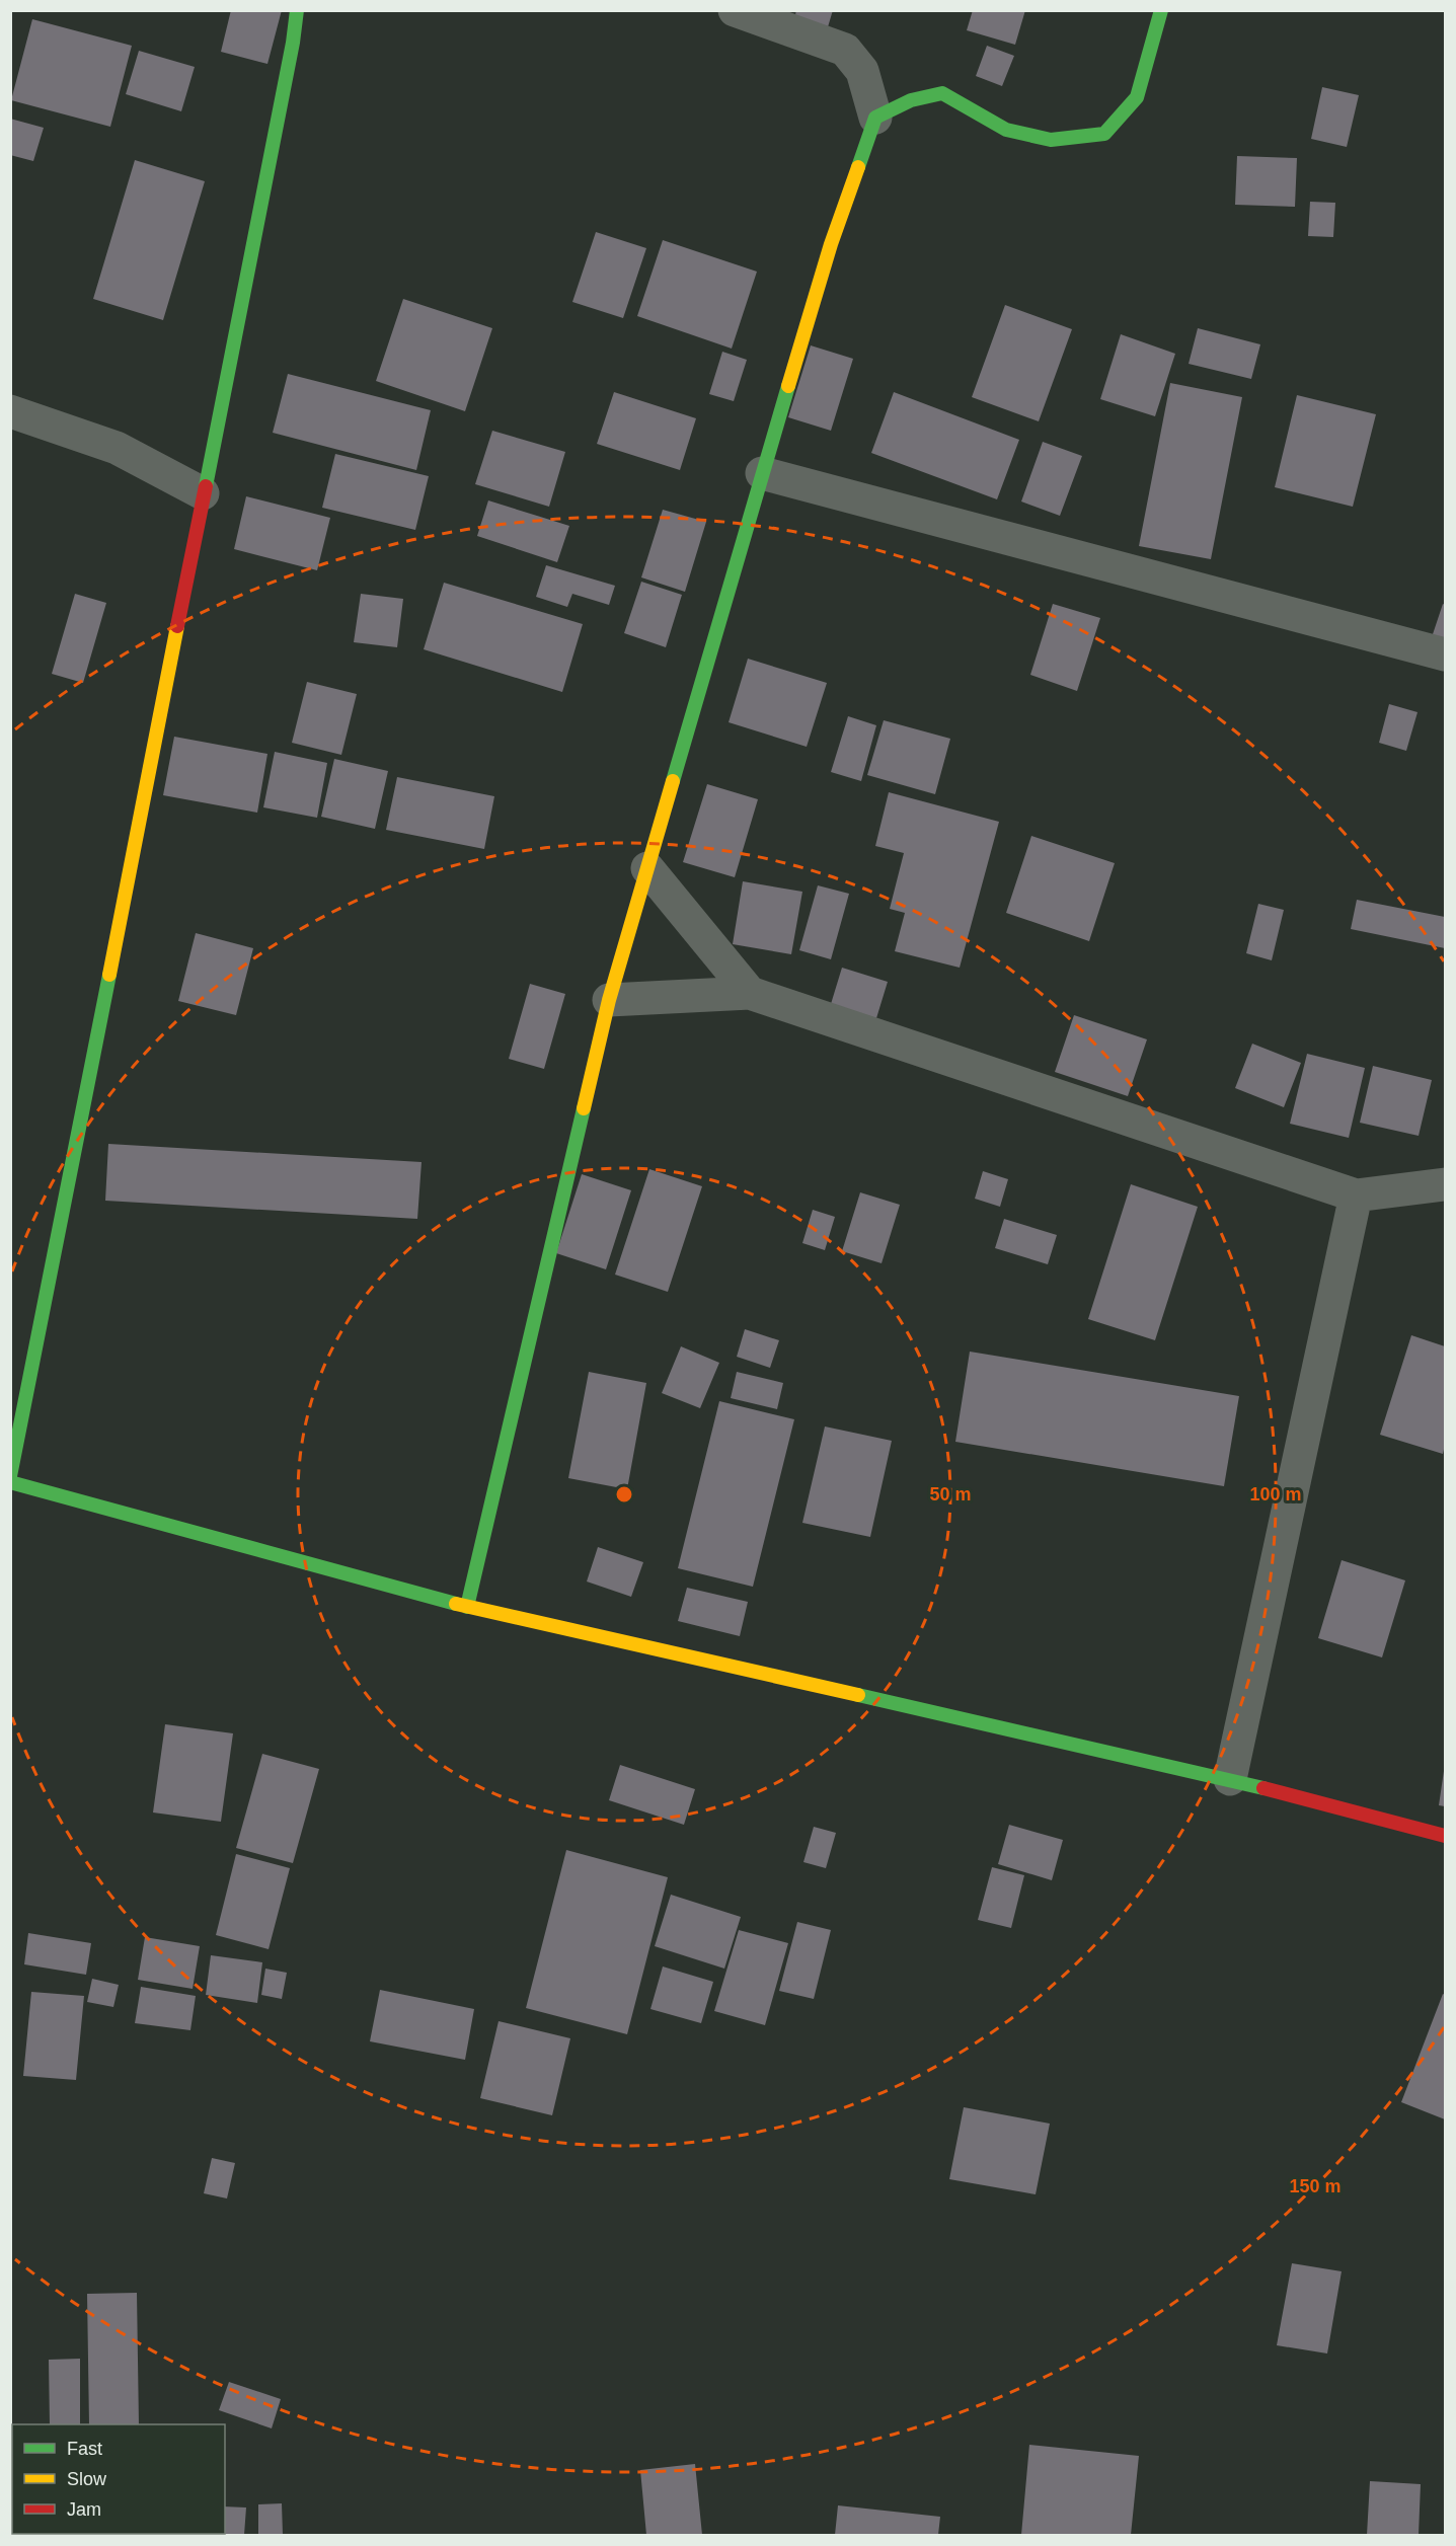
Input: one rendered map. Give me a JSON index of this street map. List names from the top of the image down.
{
  "legend": ["Fast", "Slow", "Jam"],
  "rings": ["50 m", "100 m", "150 m"]
}
